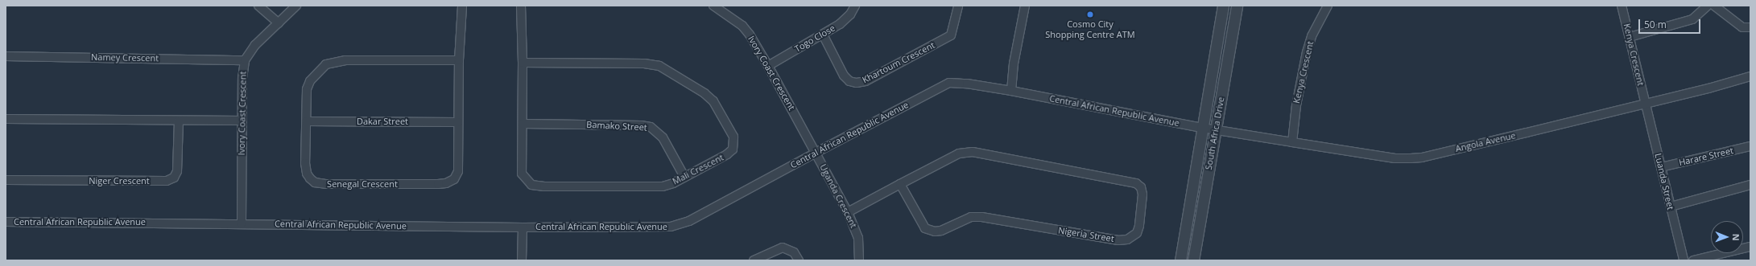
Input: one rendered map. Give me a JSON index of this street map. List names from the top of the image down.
{
  "streets": {
    "street": [
      "Togo Close",
      "Kenya Crescent",
      "Namey Crescent",
      "Khartoum Crescent",
      "Ivory Coast Crescent",
      "Central African Republic Avenue",
      "Dakar Street",
      "Bamako Street",
      "South Africa Drive",
      "Angola Avenue",
      "Harare Street",
      "Mali Crescent",
      "Niger Crescent",
      "Luanda Street",
      "Senegal Crescent",
      "Uganda Crescent",
      "Nigeria Street"
    ]
  },
  "crossings": [
    ["Togo Close", "Khartoum Crescent"],
    ["Togo Close", "Ivory Coast Crescent"],
    ["Kenya Crescent", "Angola Avenue"],
    ["Kenya Crescent", "Luanda Street"],
    ["Namey Crescent", "Ivory Coast Crescent"],
    ["Ivory Coast Crescent", "Central African Republic Avenue"],
    ["Ivory Coast Crescent", "Uganda Crescent"],
    ["Central African Republic Avenue", "South Africa Drive"],
    ["Central African Republic Avenue", "Angola Avenue"],
    ["Central African Republic Avenue", "Uganda Crescent"],
    ["Dakar Street", "Senegal Crescent"],
    ["Bamako Street", "Mali Crescent"],
    ["South Africa Drive", "Angola Avenue"],
    ["Angola Avenue", "Luanda Street"],
    ["Harare Street", "Luanda Street"],
    ["Uganda Crescent", "Nigeria Street"]
  ],
  "places": ["Cosmo City Shopping Centre ATM"],
  "scale_bar": "50 m",
  "north": "right"
}
